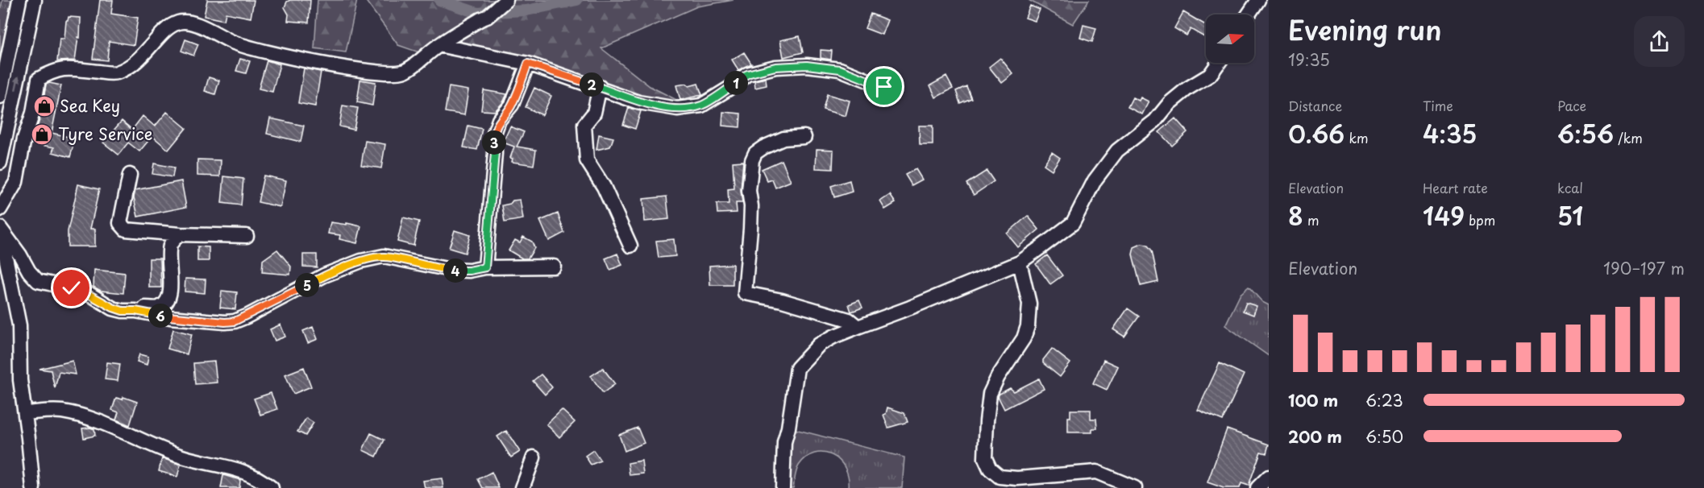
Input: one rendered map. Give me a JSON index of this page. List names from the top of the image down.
{
  "places": {
    "shop": ["Sea Key", "Tyre Service"]
  },
  "north": "right",
  "page": {
    "heading": ["Evening run", "19:35"],
    "pins": [
      "1",
      "2",
      "3",
      "4",
      "5",
      "6"
    ],
    "stats": [
      ["Distance", "0.66 km"],
      ["Time", "4:35"],
      ["Pace", "6:56 /km"],
      ["Elevation", "8 m"],
      ["Heart rate", "149 bpm"],
      ["kcal", "51"]
    ],
    "chart": ["Elevation", "190–197 m"],
    "list": [
      {
        "name": "100 m",
        "note": "6:23"
      },
      {
        "name": "200 m",
        "note": "6:50"
      }
    ]
  }
}
